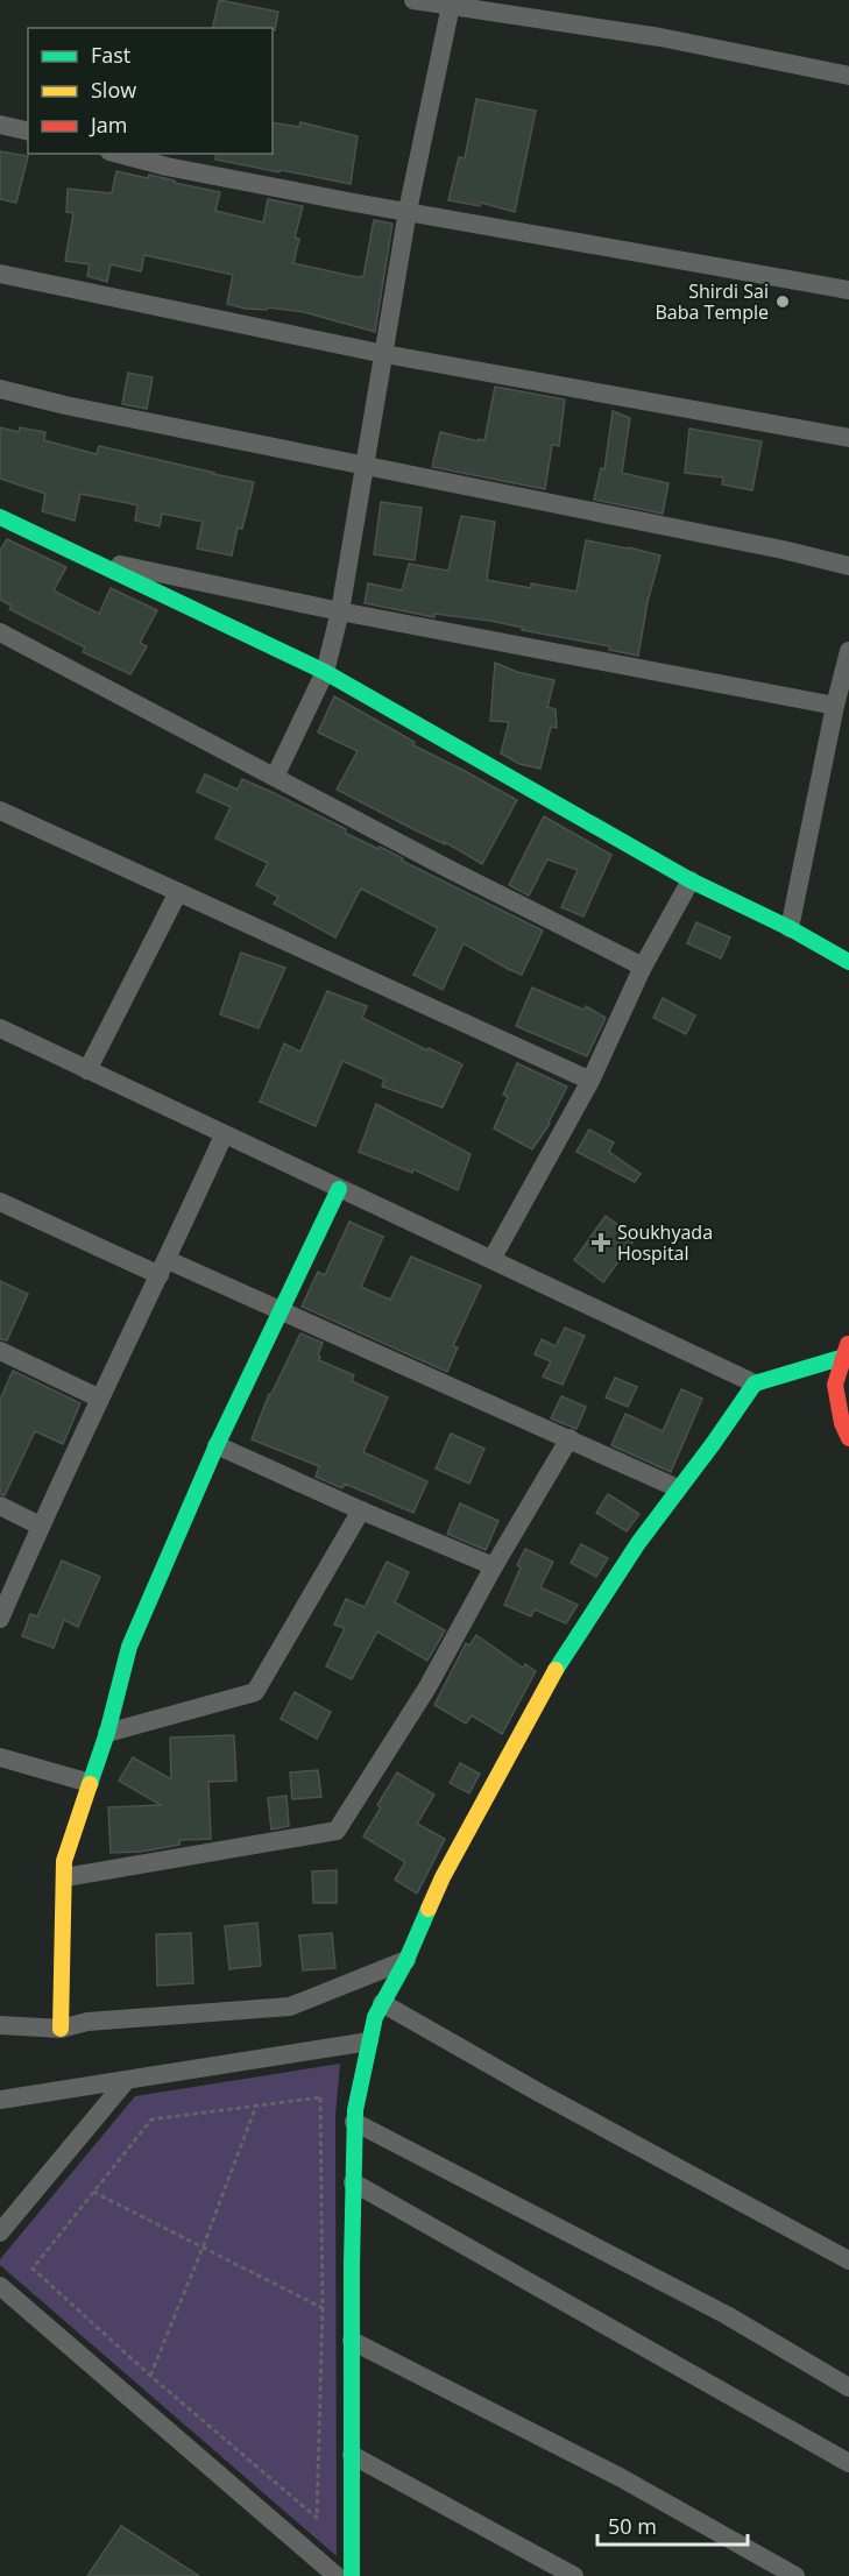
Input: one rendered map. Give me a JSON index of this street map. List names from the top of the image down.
{
  "places": {
    "other": ["Shirdi Sai Baba Temple"],
    "health": ["Soukhyada Hospital"]
  },
  "legend": ["Fast", "Slow", "Jam"],
  "scale_bar": "50 m"
}
